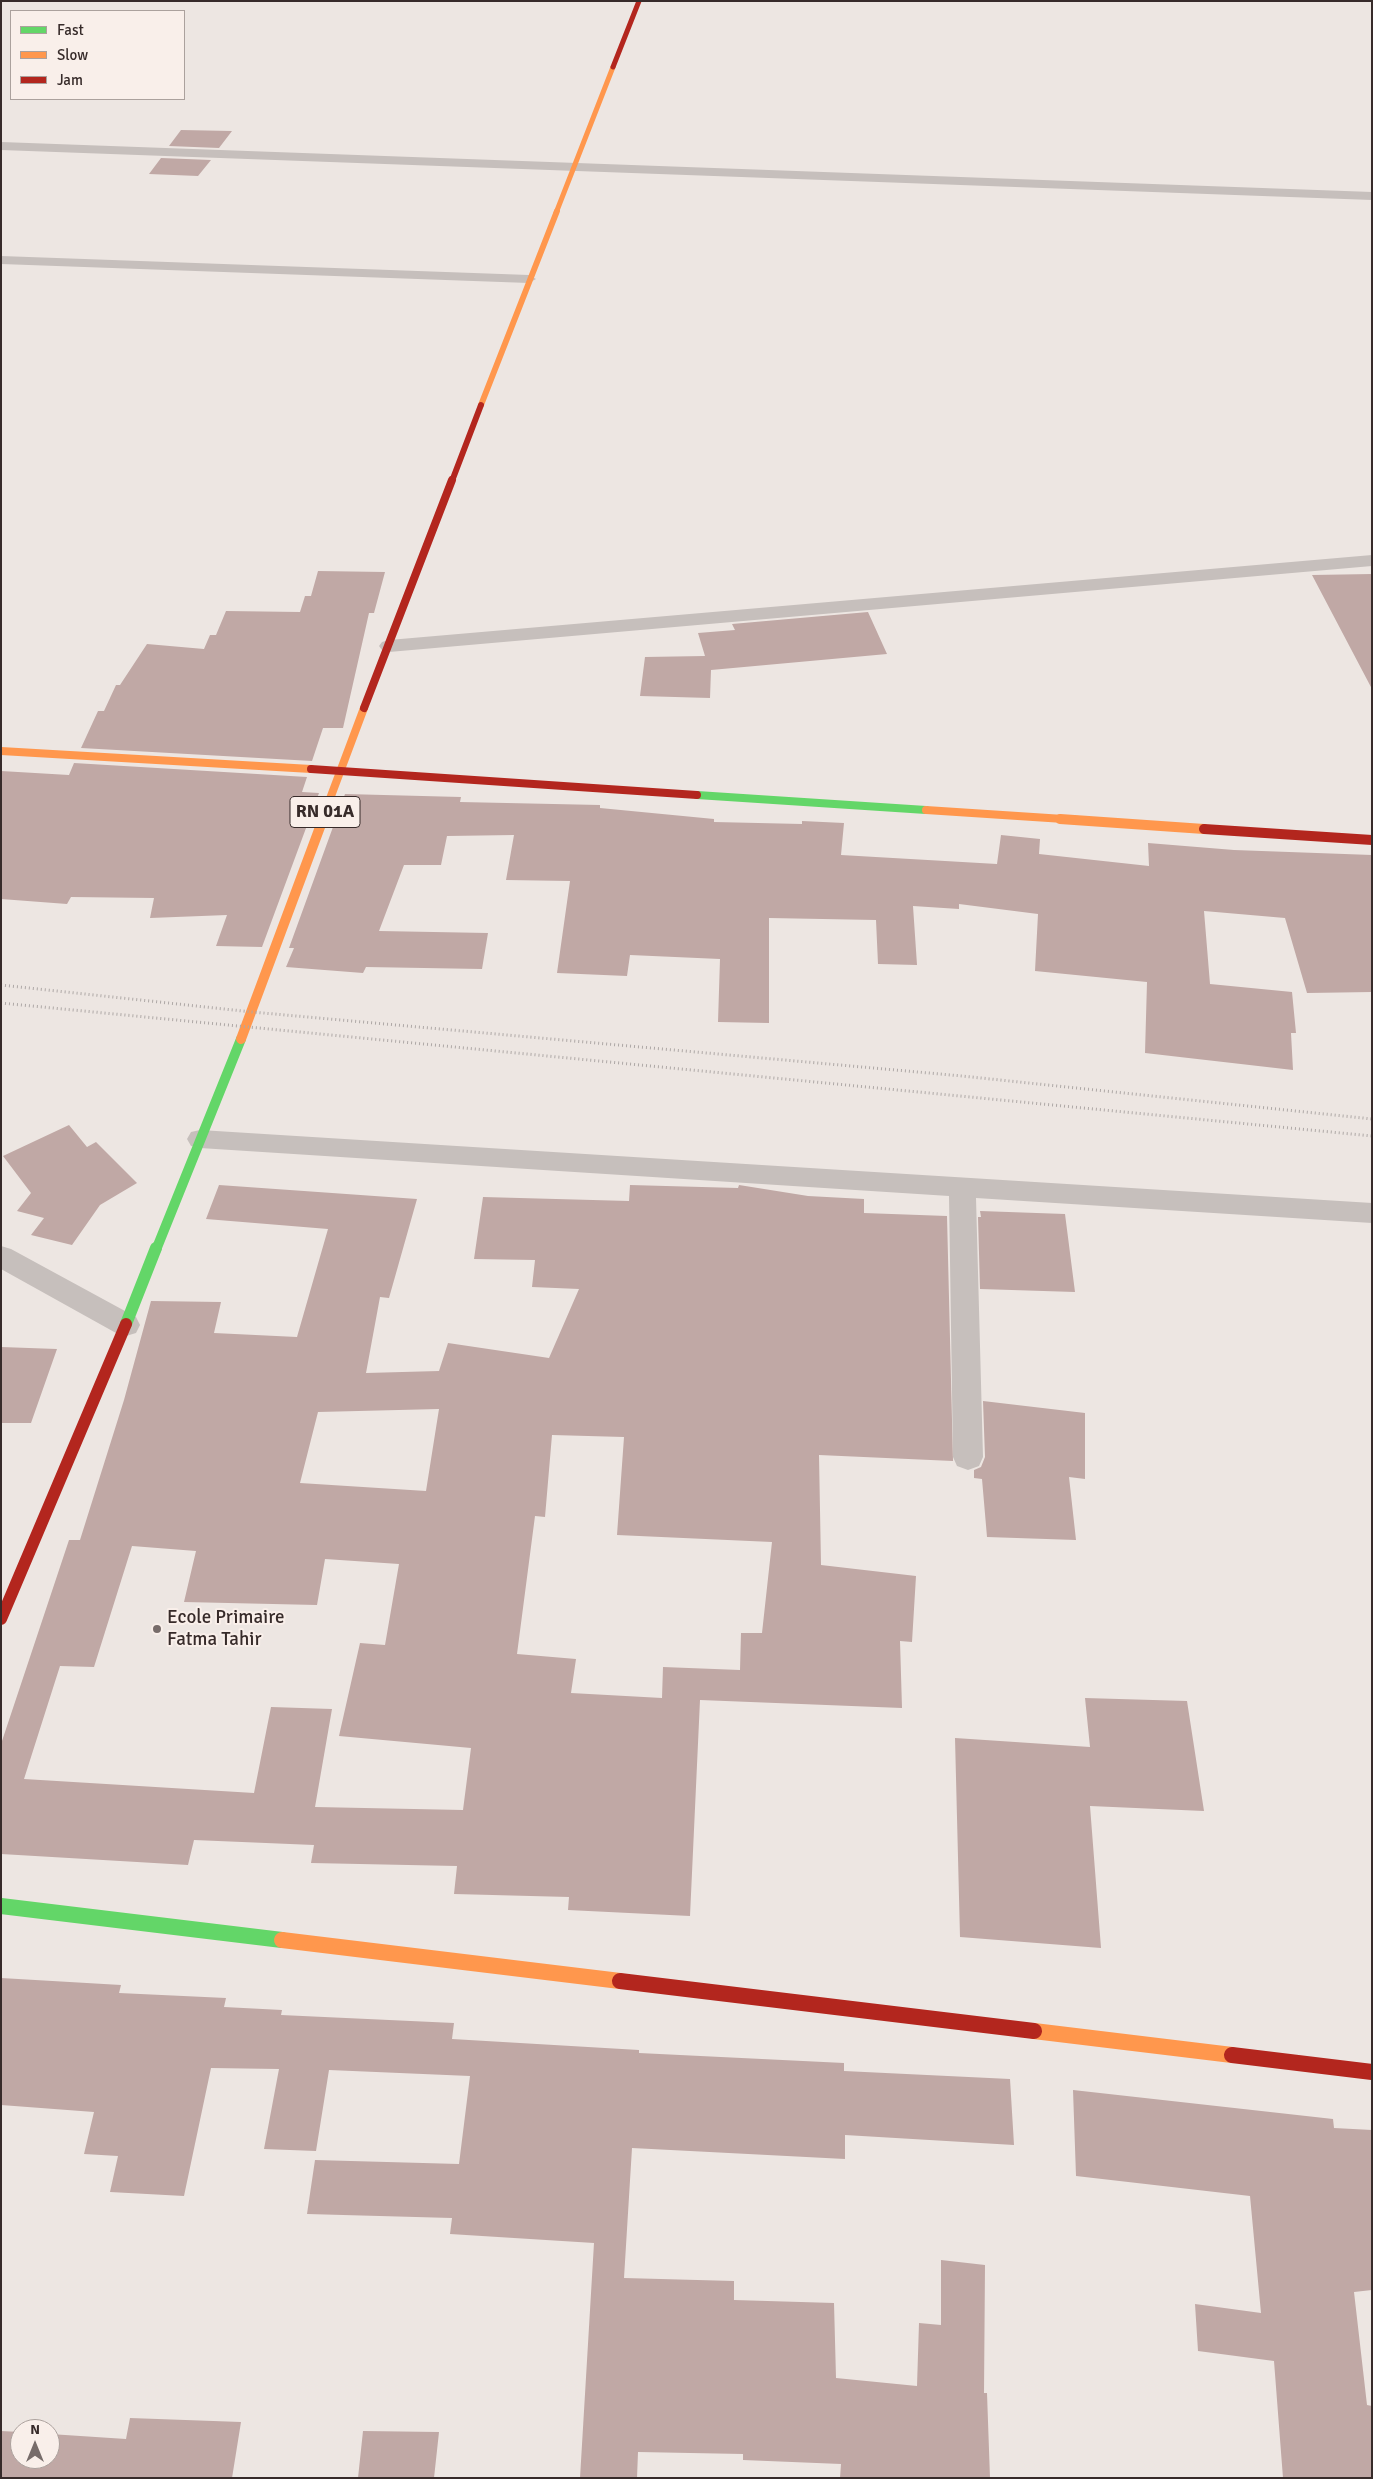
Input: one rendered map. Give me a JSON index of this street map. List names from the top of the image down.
{
  "streets": {
    "main road": ["RN 01A"]
  },
  "places": ["Ecole Primaire Fatma Tahir"],
  "legend": ["Fast", "Slow", "Jam"],
  "north": "top"
}
